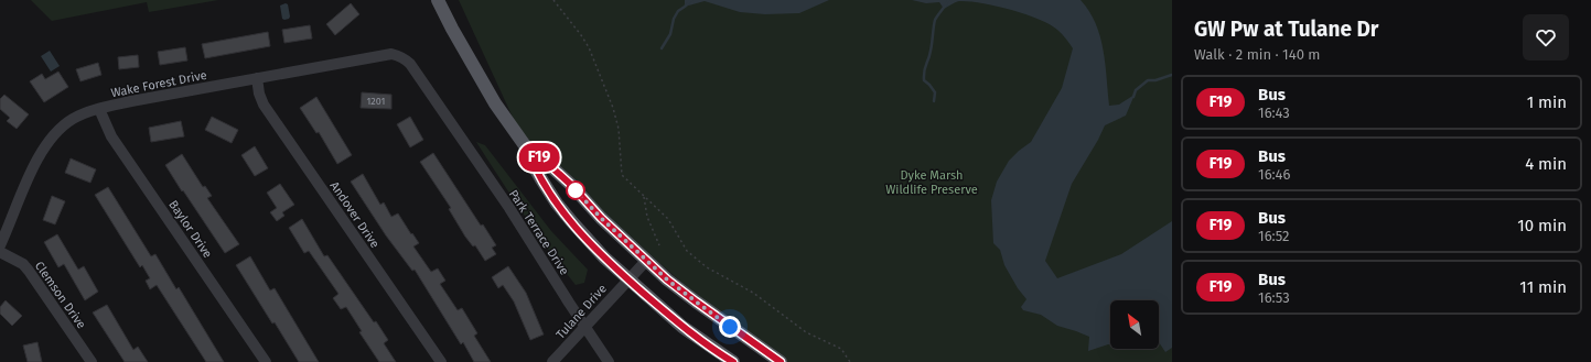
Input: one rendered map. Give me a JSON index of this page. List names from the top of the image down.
{
  "streets": {
    "street": [
      "Wake Forest Drive",
      "Andover Drive",
      "Baylor Drive",
      "Park Terrace Drive",
      "Clemson Drive",
      "Tulane Drive"
    ]
  },
  "crossings": [
    ["Wake Forest Drive", "Andover Drive"],
    ["Wake Forest Drive", "Baylor Drive"],
    ["Wake Forest Drive", "Park Terrace Drive"],
    ["Park Terrace Drive", "Tulane Drive"]
  ],
  "parks": ["Dyke Marsh Wildlife Preserve"],
  "lines": ["bus line F19"],
  "house_numbers": ["1201"],
  "north": "top left",
  "page": {
    "on_map": "F19",
    "heading": ["GW Pw at Tulane Dr", "Walk · 2 min · 140 m"],
    "list": [
      {
        "mark": "F19",
        "name": "Bus",
        "note": "16:43",
        "value": "1 min"
      },
      {
        "mark": "F19",
        "name": "Bus",
        "note": "16:46",
        "value": "4 min"
      },
      {
        "mark": "F19",
        "name": "Bus",
        "note": "16:52",
        "value": "10 min"
      },
      {
        "mark": "F19",
        "name": "Bus",
        "note": "16:53",
        "value": "11 min"
      }
    ]
  }
}
